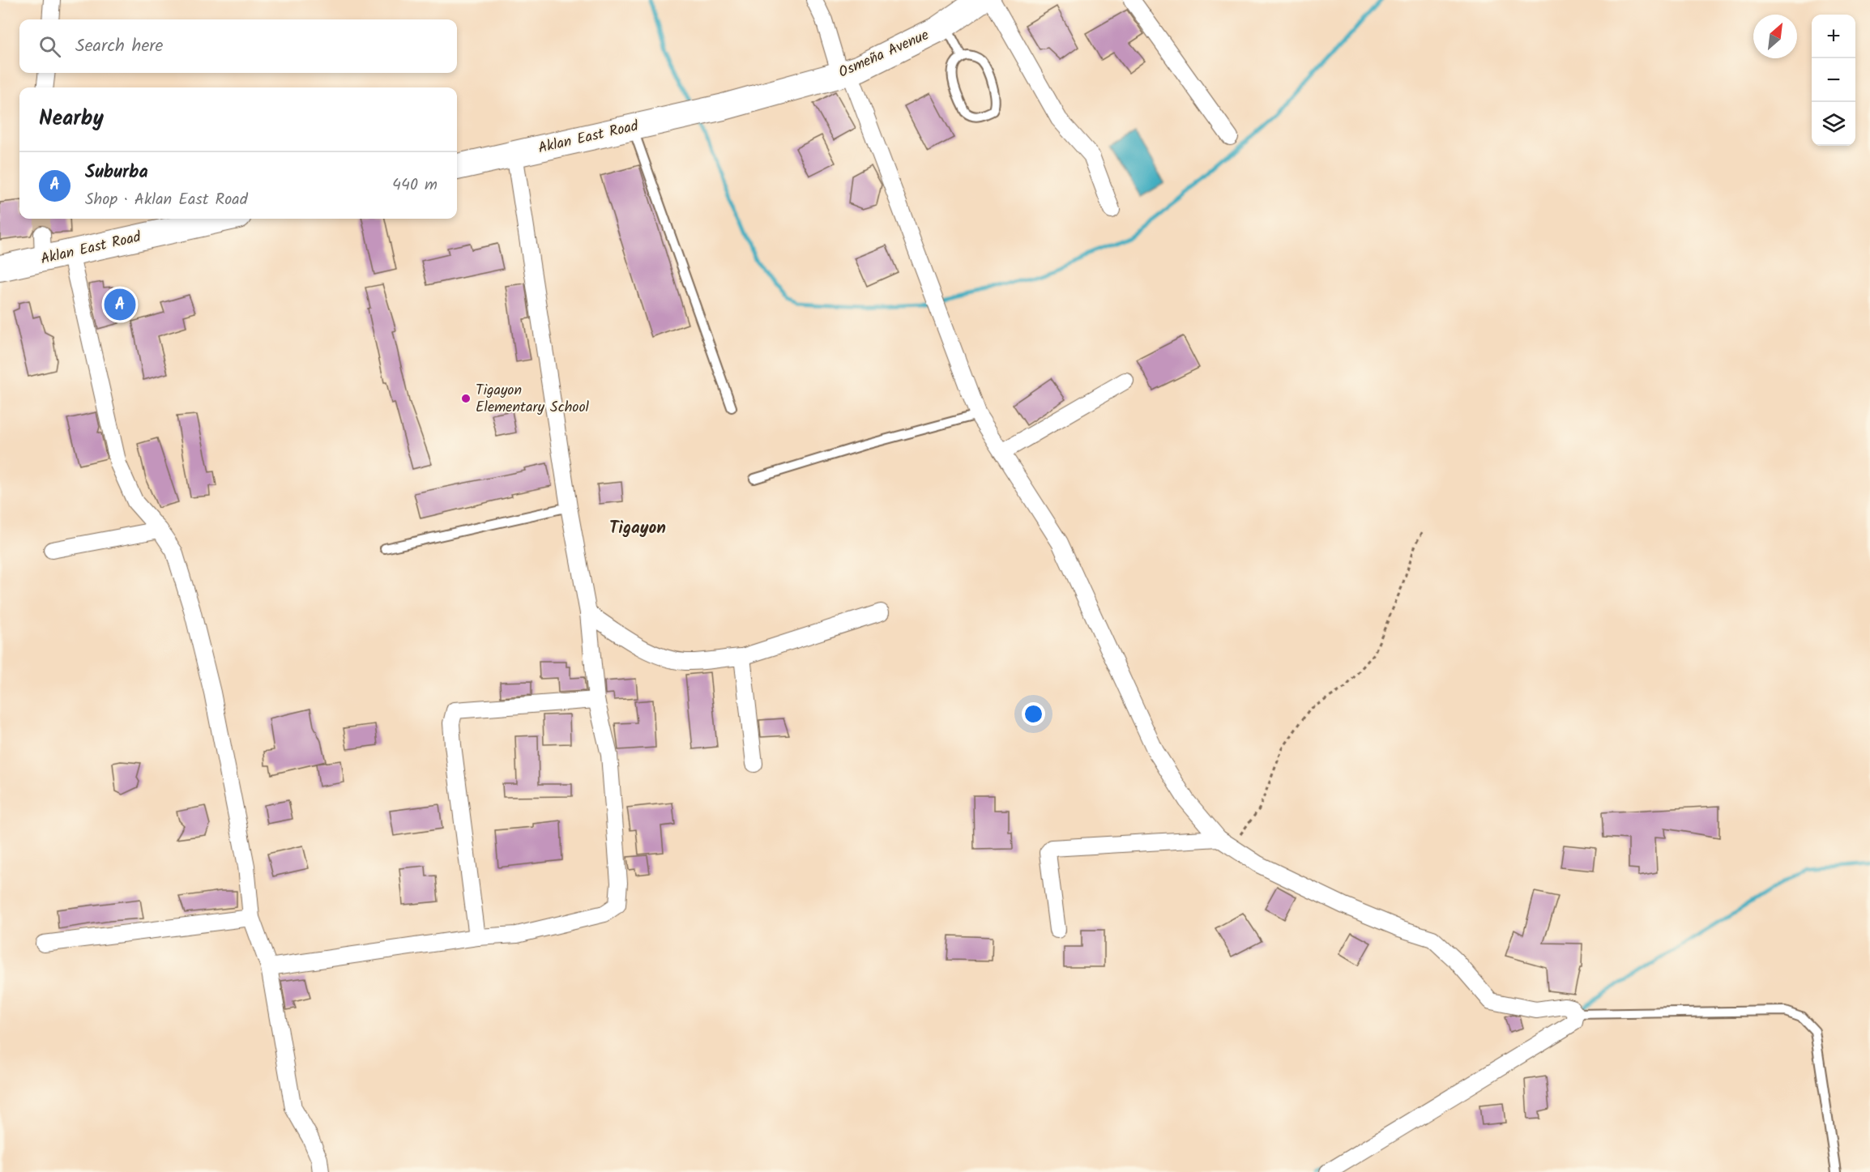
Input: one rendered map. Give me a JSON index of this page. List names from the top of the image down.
{
  "streets": {
    "main road": ["Osmeña Avenue", "Aklan East Road"]
  },
  "crossings": [
    ["Osmeña Avenue", "Aklan East Road"]
  ],
  "districts": ["Tigayon"],
  "places": ["Tigayon Elementary School"],
  "north": "top right",
  "page": {
    "map_buttons": ["+", "−"],
    "search": "Search here",
    "heading": "Nearby",
    "list": [
      {
        "mark": "A",
        "name": "Suburba",
        "note": "Shop · Aklan East Road",
        "value": "440 m"
      }
    ],
    "pins": "A"
  }
}
